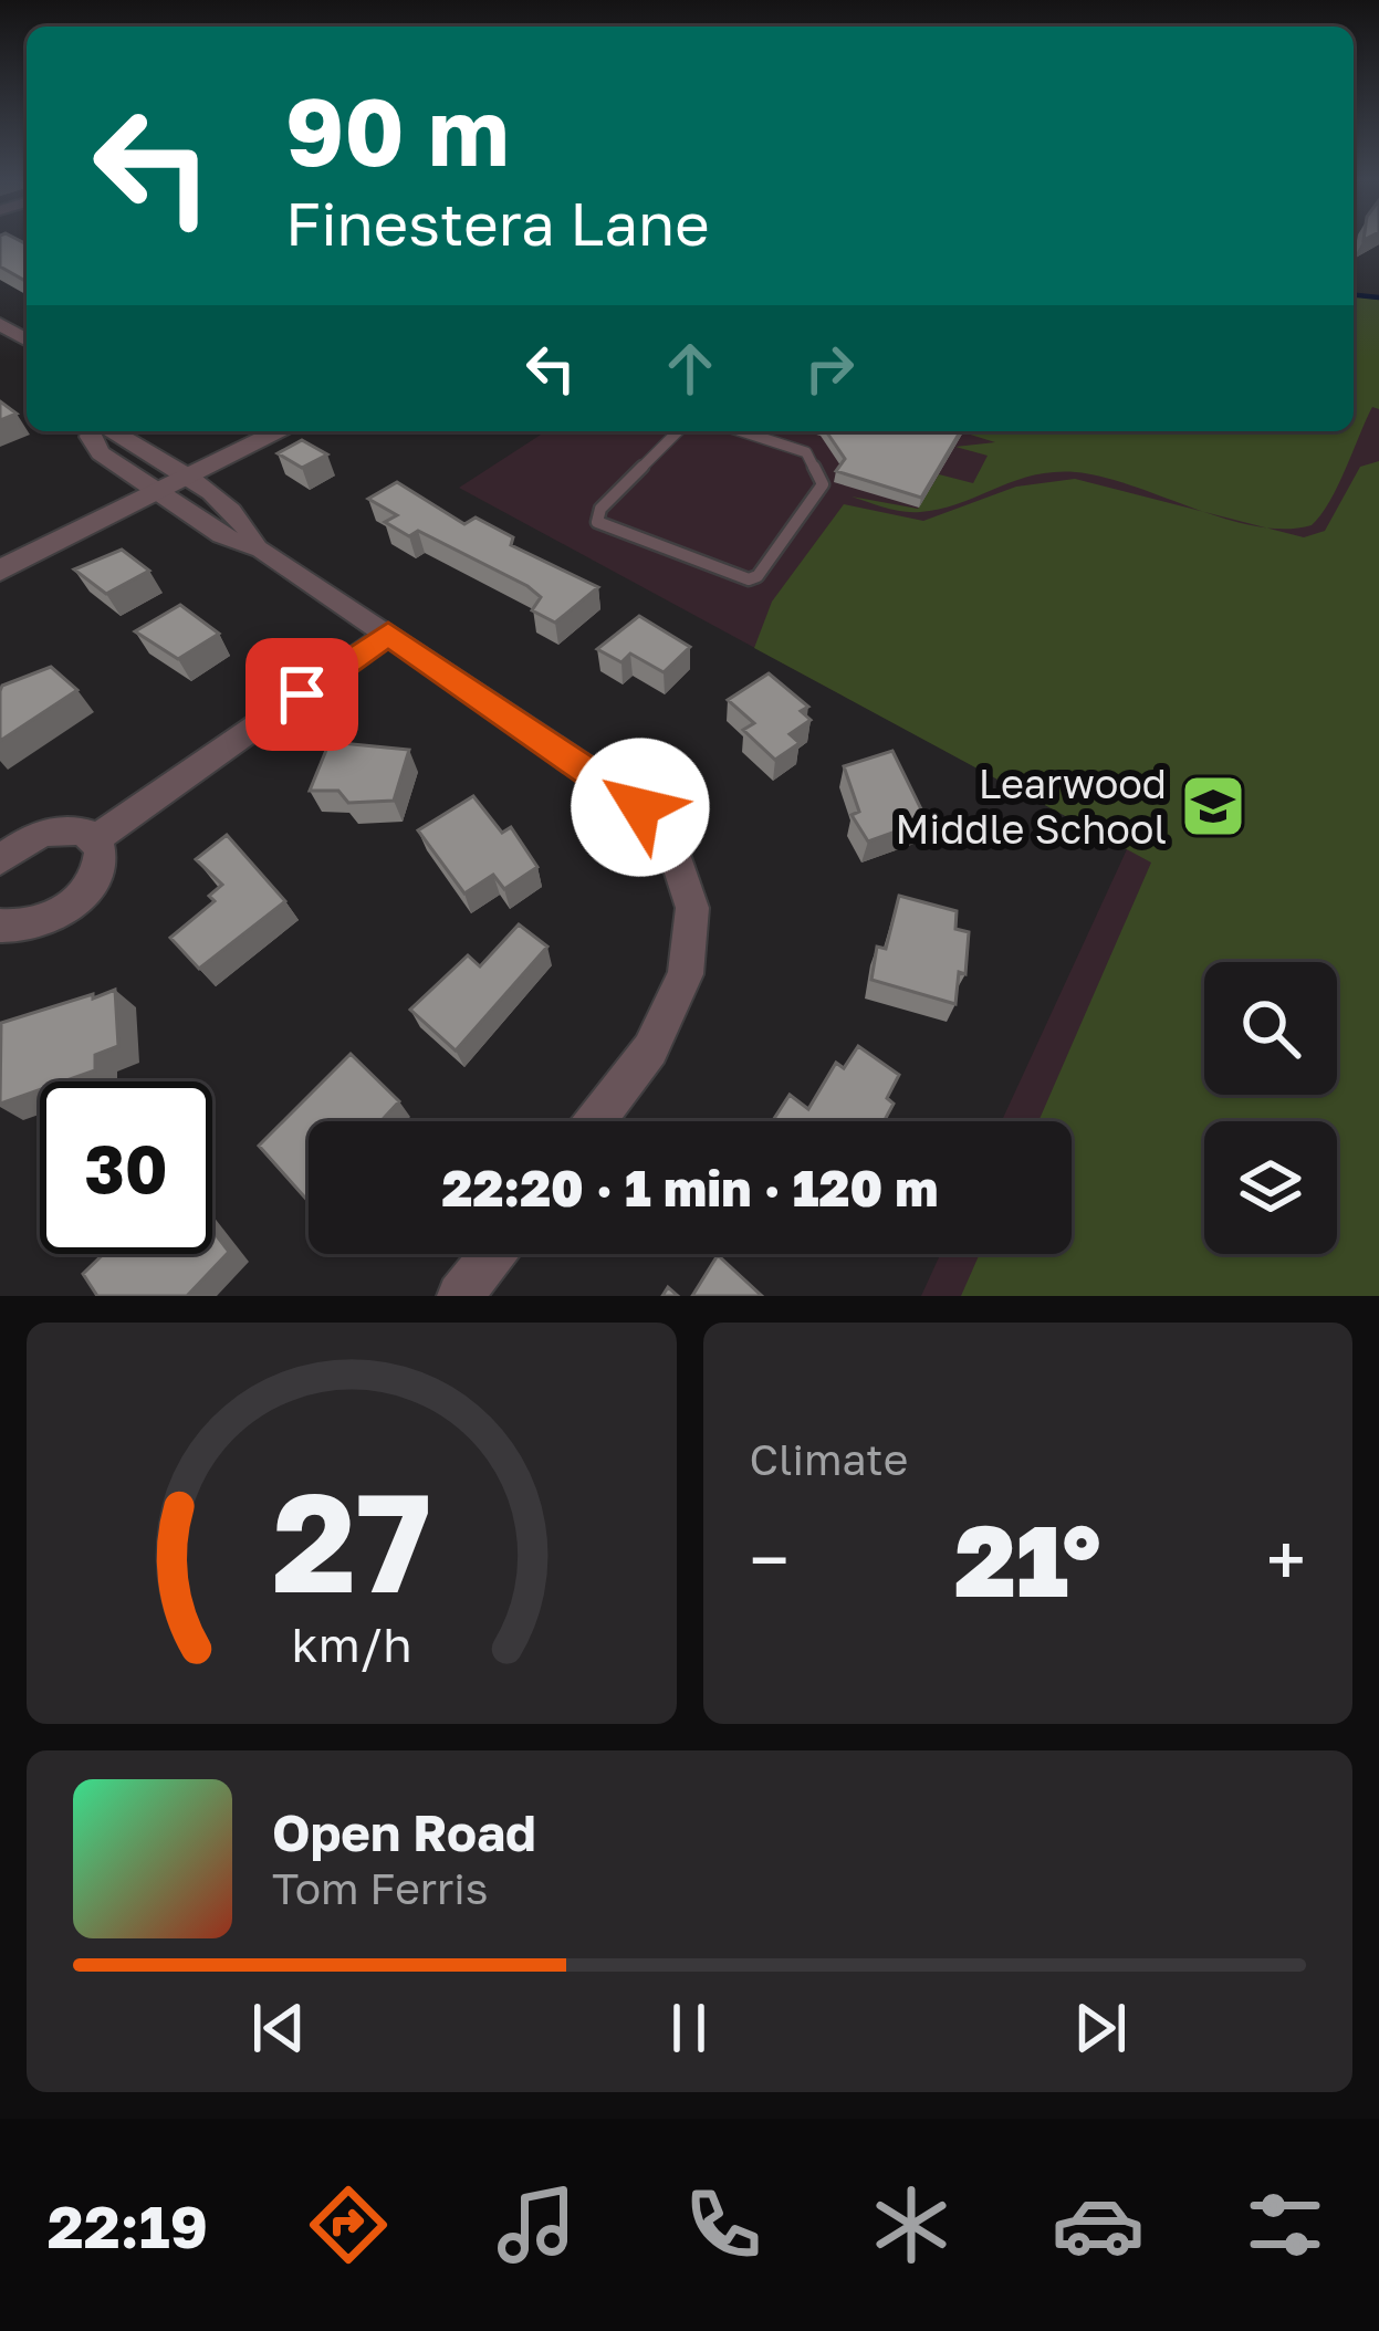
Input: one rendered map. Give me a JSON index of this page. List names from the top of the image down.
{
  "places": {
    "school or university": ["Learwood Middle School"]
  },
  "page": {
    "turn": ["90 m", "Finestera Lane"],
    "limit": "30",
    "trip": "22:20 · 1 min · 120 m",
    "tile": "Climate",
    "heat": ["−", "21°", "+"],
    "song": ["Open Road", "Tom Ferris"],
    "tabs": "22:19",
    "gauge": ["27", "km/h"]
  }
}
